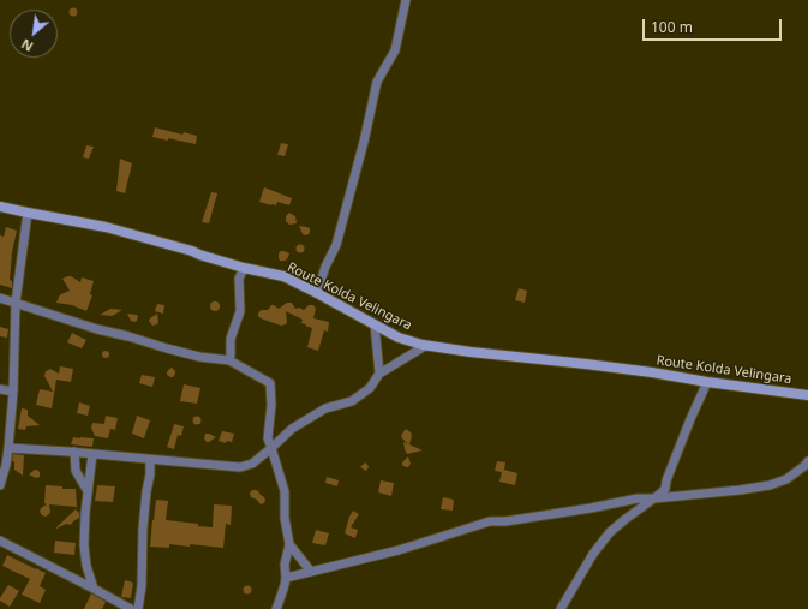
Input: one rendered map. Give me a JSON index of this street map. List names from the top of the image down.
{
  "streets": {
    "main road": ["Route Kolda Velingara"]
  },
  "scale_bar": "100 m",
  "north": "bottom left"
}
